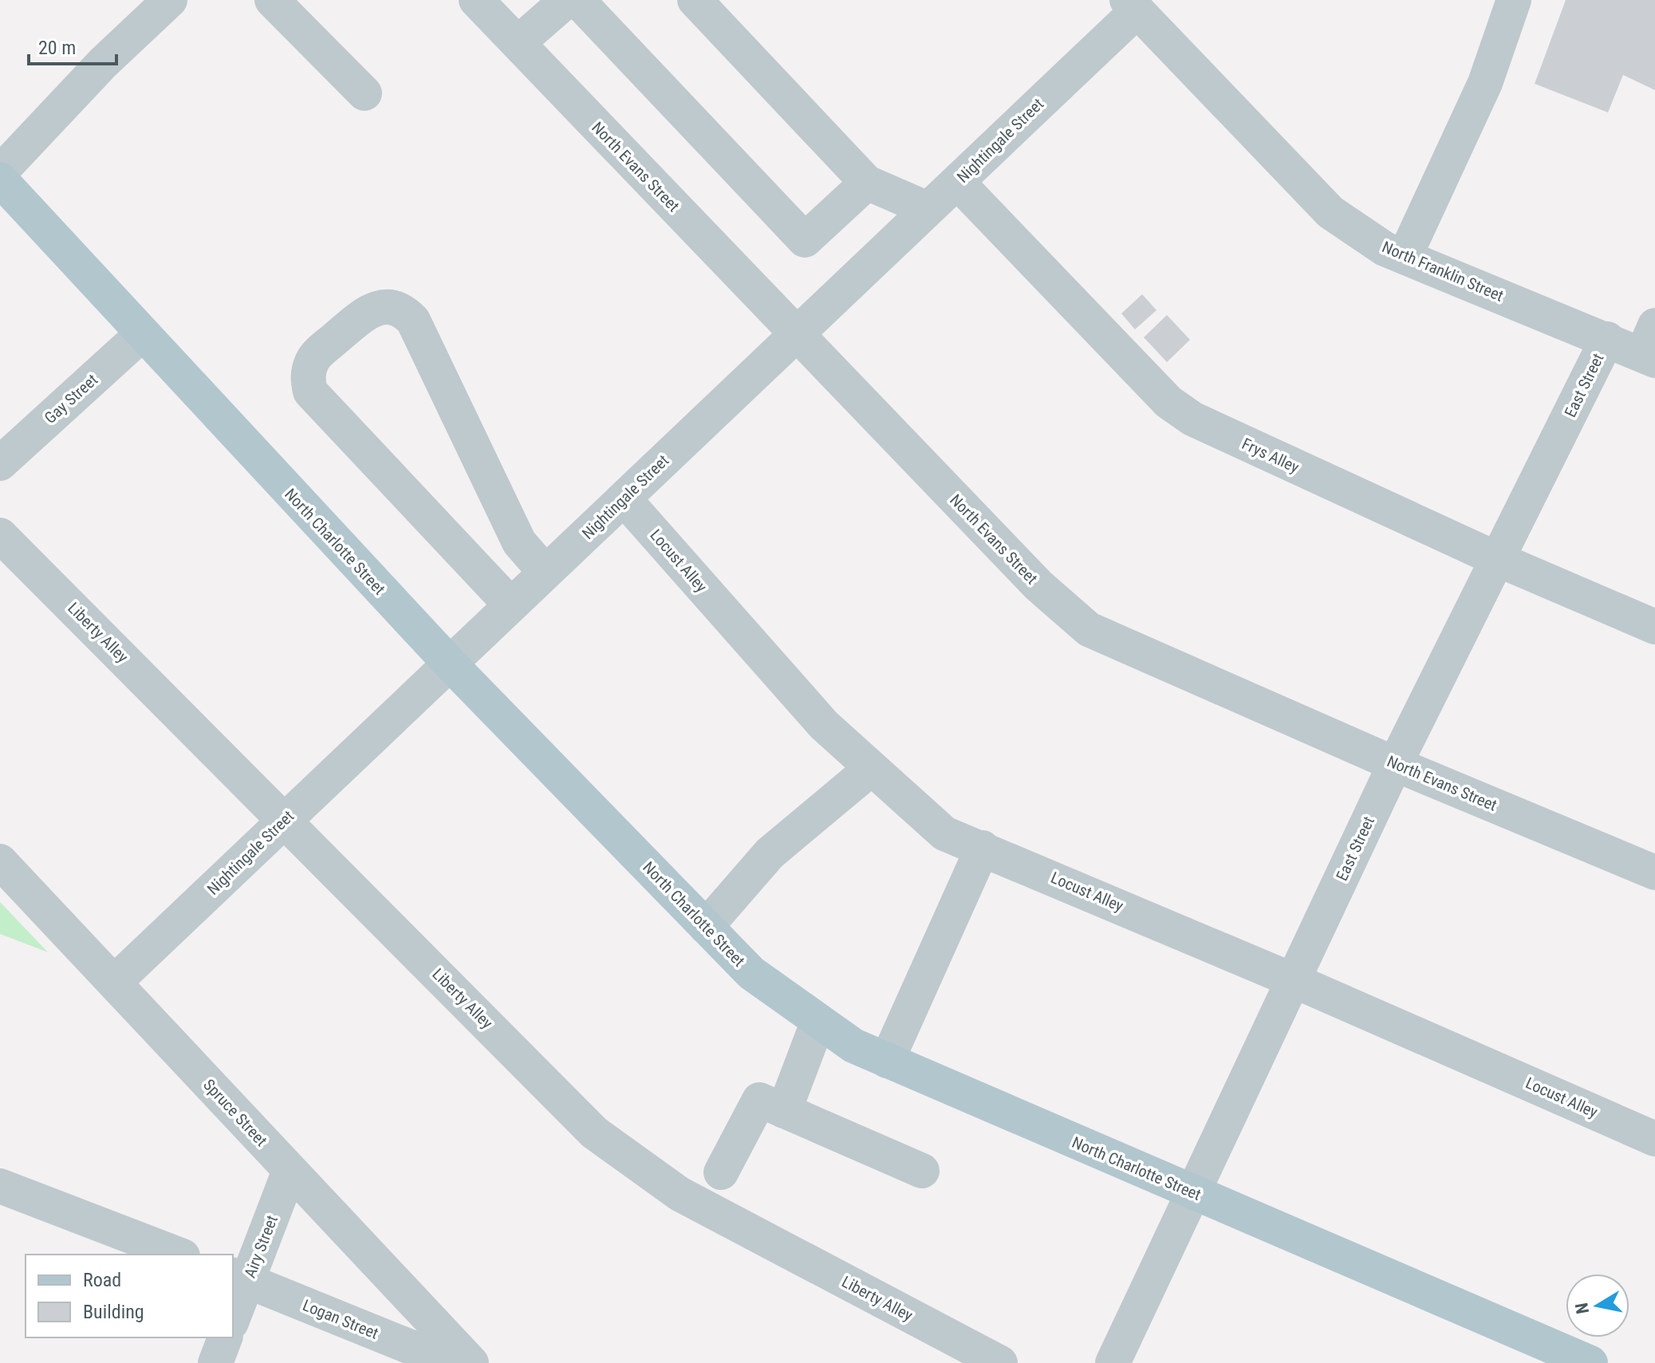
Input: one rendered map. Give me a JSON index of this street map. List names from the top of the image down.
{
  "streets": {
    "main road": ["North Charlotte Street"],
    "street": [
      "Nightingale Street",
      "North Evans Street",
      "North Franklin Street",
      "East Street",
      "Gay Street",
      "Frys Alley",
      "Locust Alley",
      "Liberty Alley",
      "Spruce Street",
      "Airy Street",
      "Logan Street"
    ]
  },
  "crossings": [
    ["Nightingale Street", "North Evans Street"],
    ["Nightingale Street", "North Franklin Street"],
    ["Nightingale Street", "Frys Alley"],
    ["Nightingale Street", "North Charlotte Street"],
    ["Nightingale Street", "Locust Alley"],
    ["Nightingale Street", "Liberty Alley"],
    ["Nightingale Street", "Spruce Street"],
    ["North Evans Street", "East Street"],
    ["North Franklin Street", "East Street"],
    ["East Street", "Frys Alley"],
    ["East Street", "North Charlotte Street"],
    ["East Street", "Locust Alley"],
    ["Gay Street", "North Charlotte Street"],
    ["Spruce Street", "Airy Street"],
    ["Airy Street", "Logan Street"]
  ],
  "legend": ["Road", "Building"],
  "scale_bar": "20 m",
  "north": "left"
}
